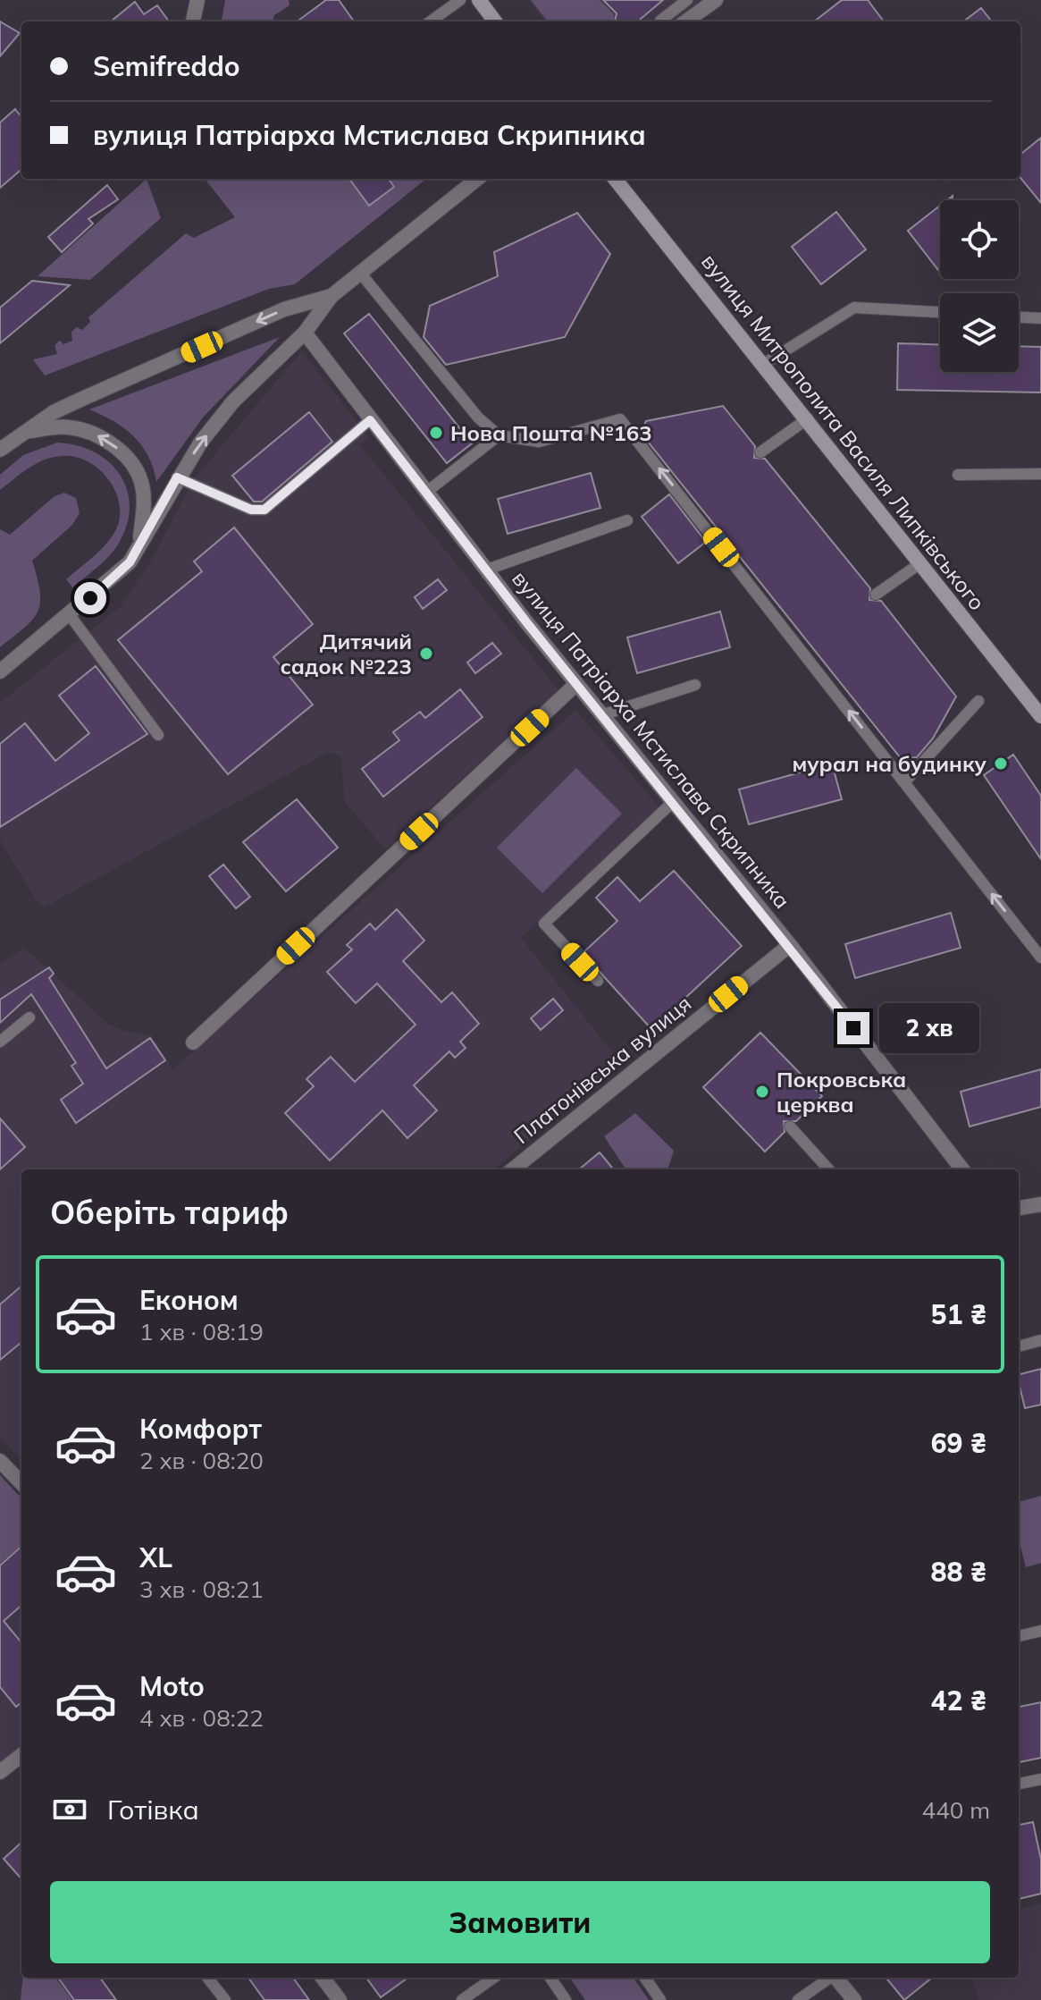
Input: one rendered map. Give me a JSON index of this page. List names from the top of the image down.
{
  "streets": {
    "main road": ["вулиця Митрополита Василя Липківського"],
    "street": ["вулиця Патріарха Мстислава Скрипника", "Платонівська вулиця"]
  },
  "crossings": [
    ["вулиця Патріарха Мстислава Скрипника", "Платонівська вулиця"]
  ],
  "places": [
    "Нова Пошта №163",
    "Дитячий садок №223",
    "мурал на будинку",
    "Покровська церква"
  ],
  "page": {
    "banner": ["Semifreddo", "вулиця Патріарха Мстислава Скрипника"],
    "bubble": "2 хв",
    "heading": "Оберіть тариф",
    "list": [
      {
        "name": "Економ",
        "note": "1 хв · 08:19",
        "value": "51 ₴"
      },
      {
        "name": "Комфорт",
        "note": "2 хв · 08:20",
        "value": "69 ₴"
      },
      {
        "name": "XL",
        "note": "3 хв · 08:21",
        "value": "88 ₴"
      },
      {
        "name": "Moto",
        "note": "4 хв · 08:22",
        "value": "42 ₴"
      }
    ],
    "pay": ["Готівка", "440 m"],
    "buttons": "Замовити"
  }
}
